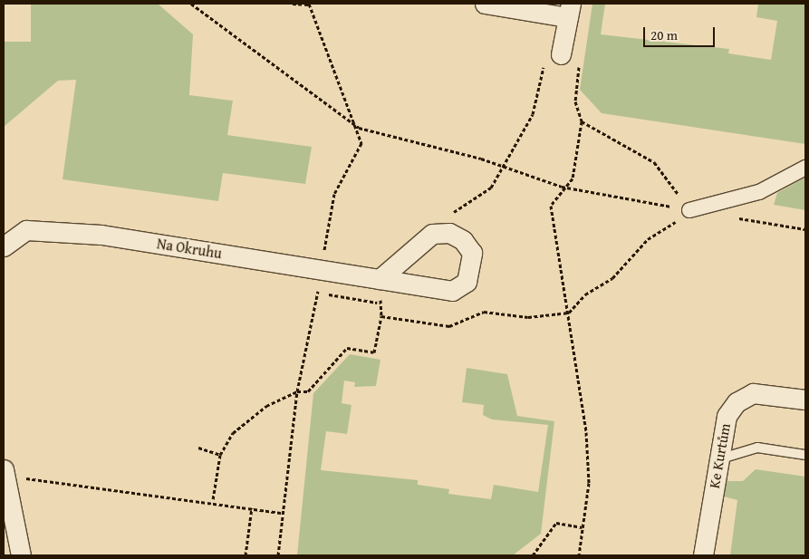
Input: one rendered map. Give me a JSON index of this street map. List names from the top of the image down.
{
  "streets": {
    "street": ["Na Okruhu", "Ke Kurtům"]
  },
  "scale_bar": "20 m"
}
